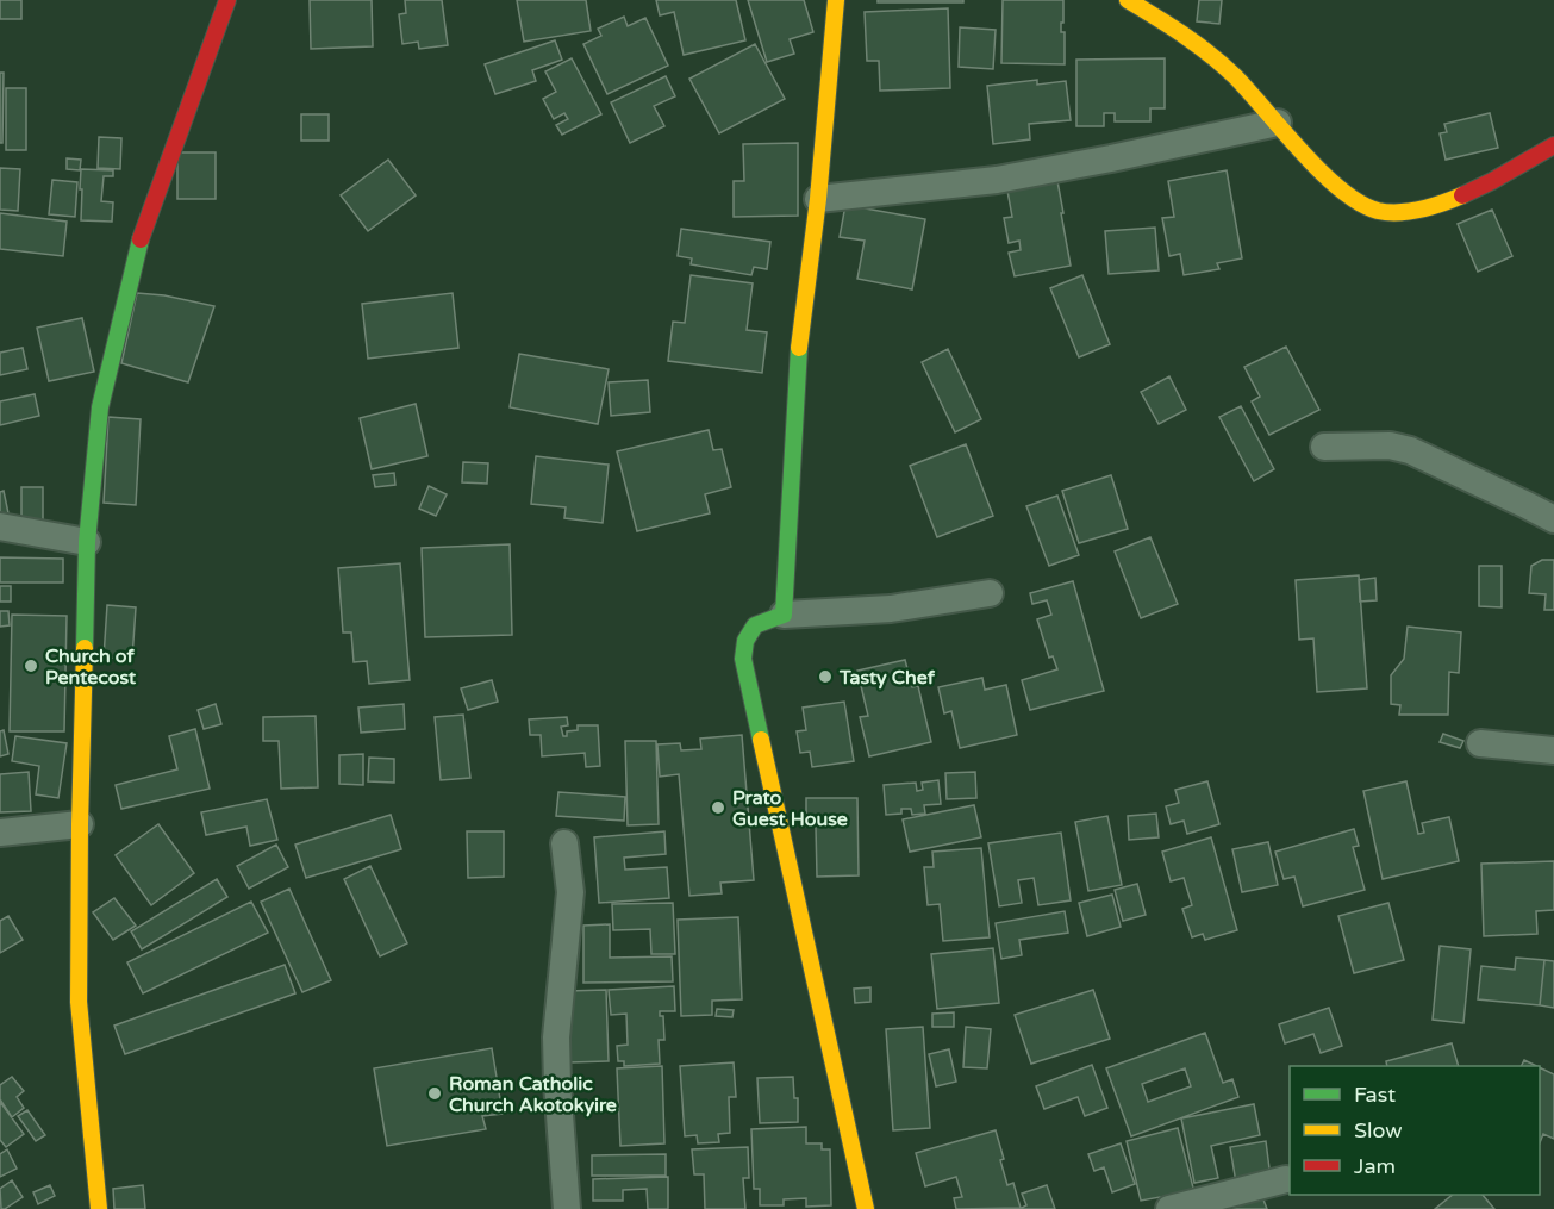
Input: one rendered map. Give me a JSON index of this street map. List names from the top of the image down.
{
  "places": [
    "Church of Pentecost",
    "Tasty Chef",
    "Prato Guest House",
    "Roman Catholic Church Akotokyire"
  ],
  "legend": ["Fast", "Slow", "Jam"]
}
